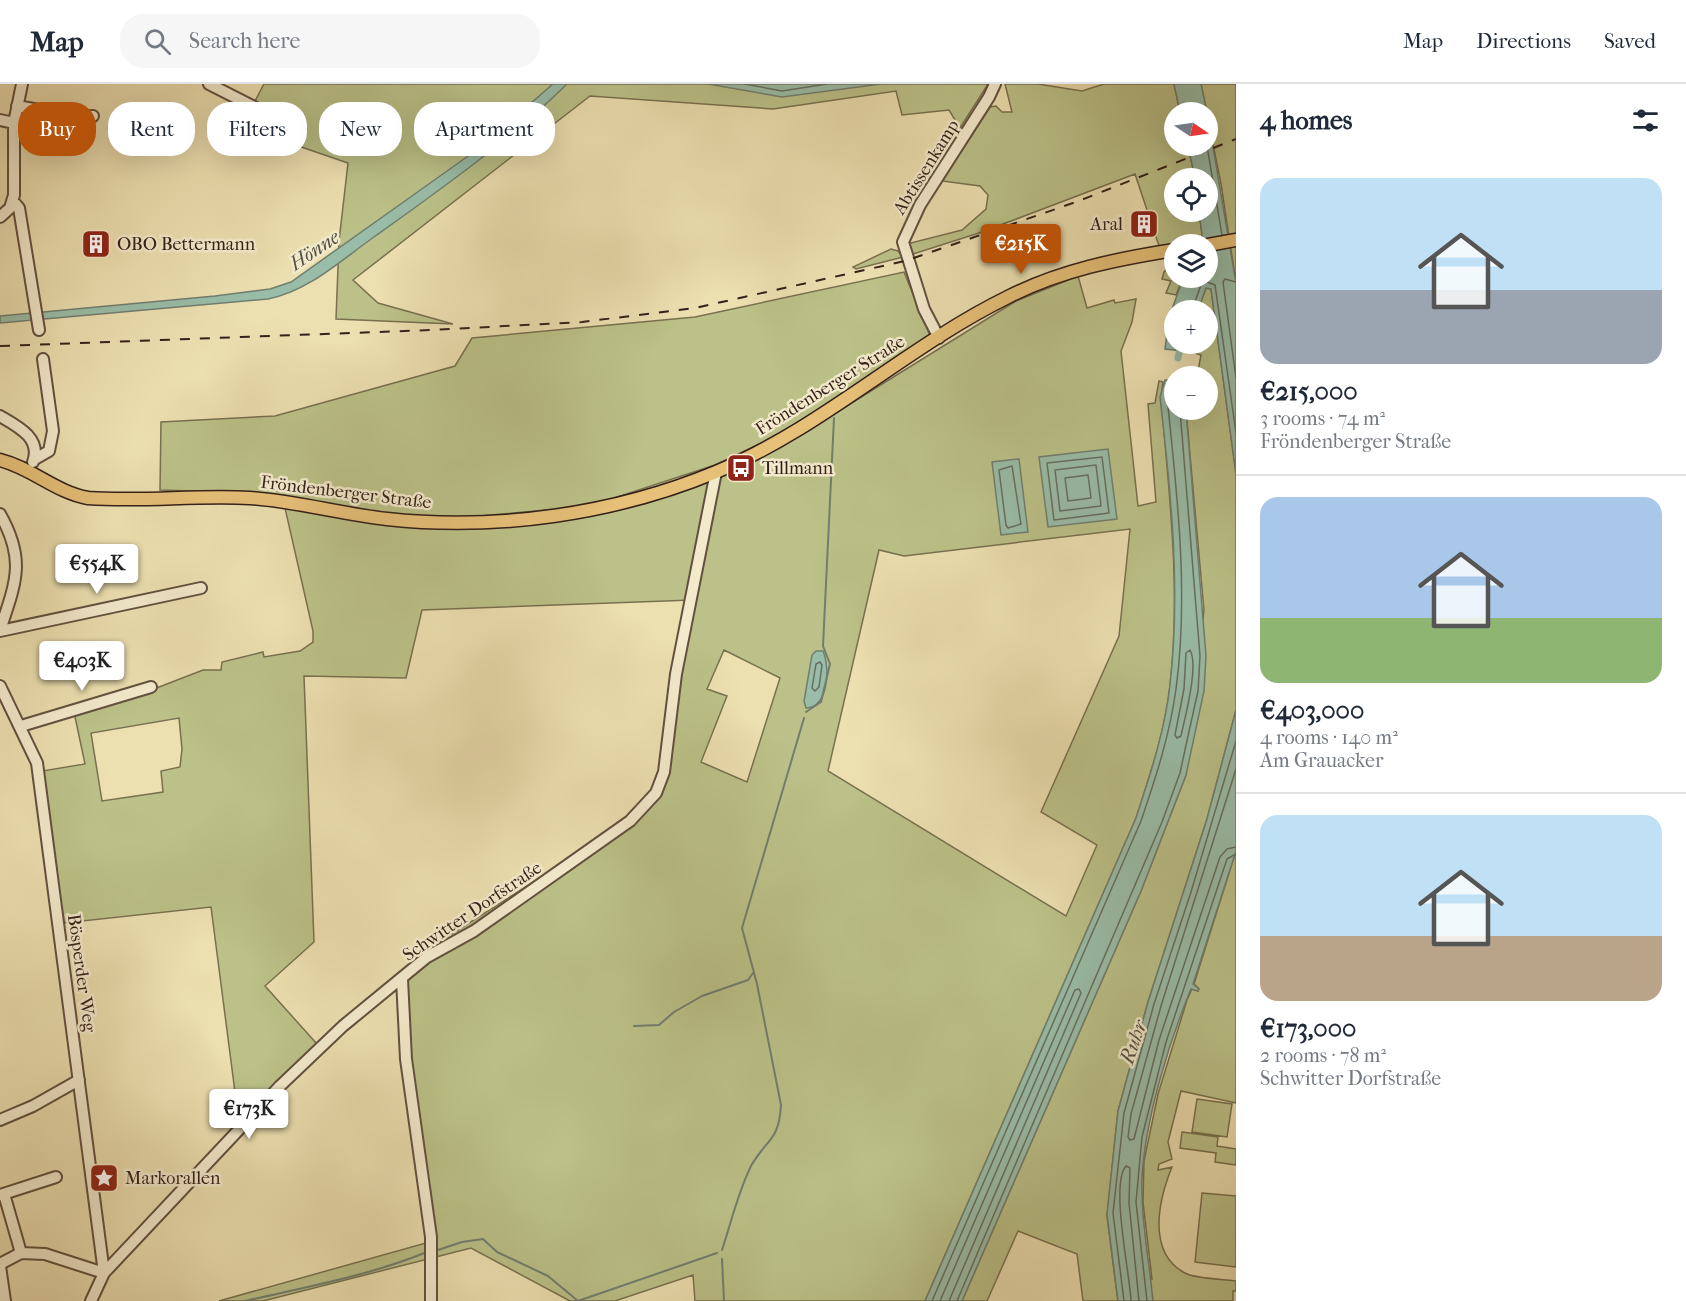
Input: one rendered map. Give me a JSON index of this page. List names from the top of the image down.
{
  "streets": {
    "main road": ["Fröndenberger Straße"],
    "street": ["Abtissenkamp", "Schwitter Dorfstraße", "Bösperder Weg"]
  },
  "crossings": [
    ["Abtissenkamp", "Fröndenberger Straße"],
    ["Fröndenberger Straße", "Schwitter Dorfstraße"],
    ["Schwitter Dorfstraße", "Bösperder Weg"]
  ],
  "water": ["Hönne", "Ruhr"],
  "places": {
    "building": ["Aral", "OBO Bettermann"],
    "bus stop": ["Tillmann"],
    "place": ["Markorallen"]
  },
  "north": "right",
  "page": {
    "header": "Map",
    "search": "Search here",
    "nav": ["Map", "Directions", "Saved"],
    "heading": "4 homes",
    "map_buttons": ["+", "−"],
    "chip": [
      "Buy",
      "Rent",
      "Filters",
      "New",
      "Apartment"
    ],
    "list": [
      {
        "name": "€215,000",
        "note": "3 rooms · 74 m² · Fröndenberger Straße"
      },
      {
        "name": "€403,000",
        "note": "4 rooms · 140 m² · Am Grauacker"
      },
      {
        "name": "€173,000",
        "note": "2 rooms · 78 m² · Schwitter Dorfstraße"
      }
    ],
    "price": [
      "€215K",
      "€554K",
      "€403K",
      "€173K"
    ]
  }
}
